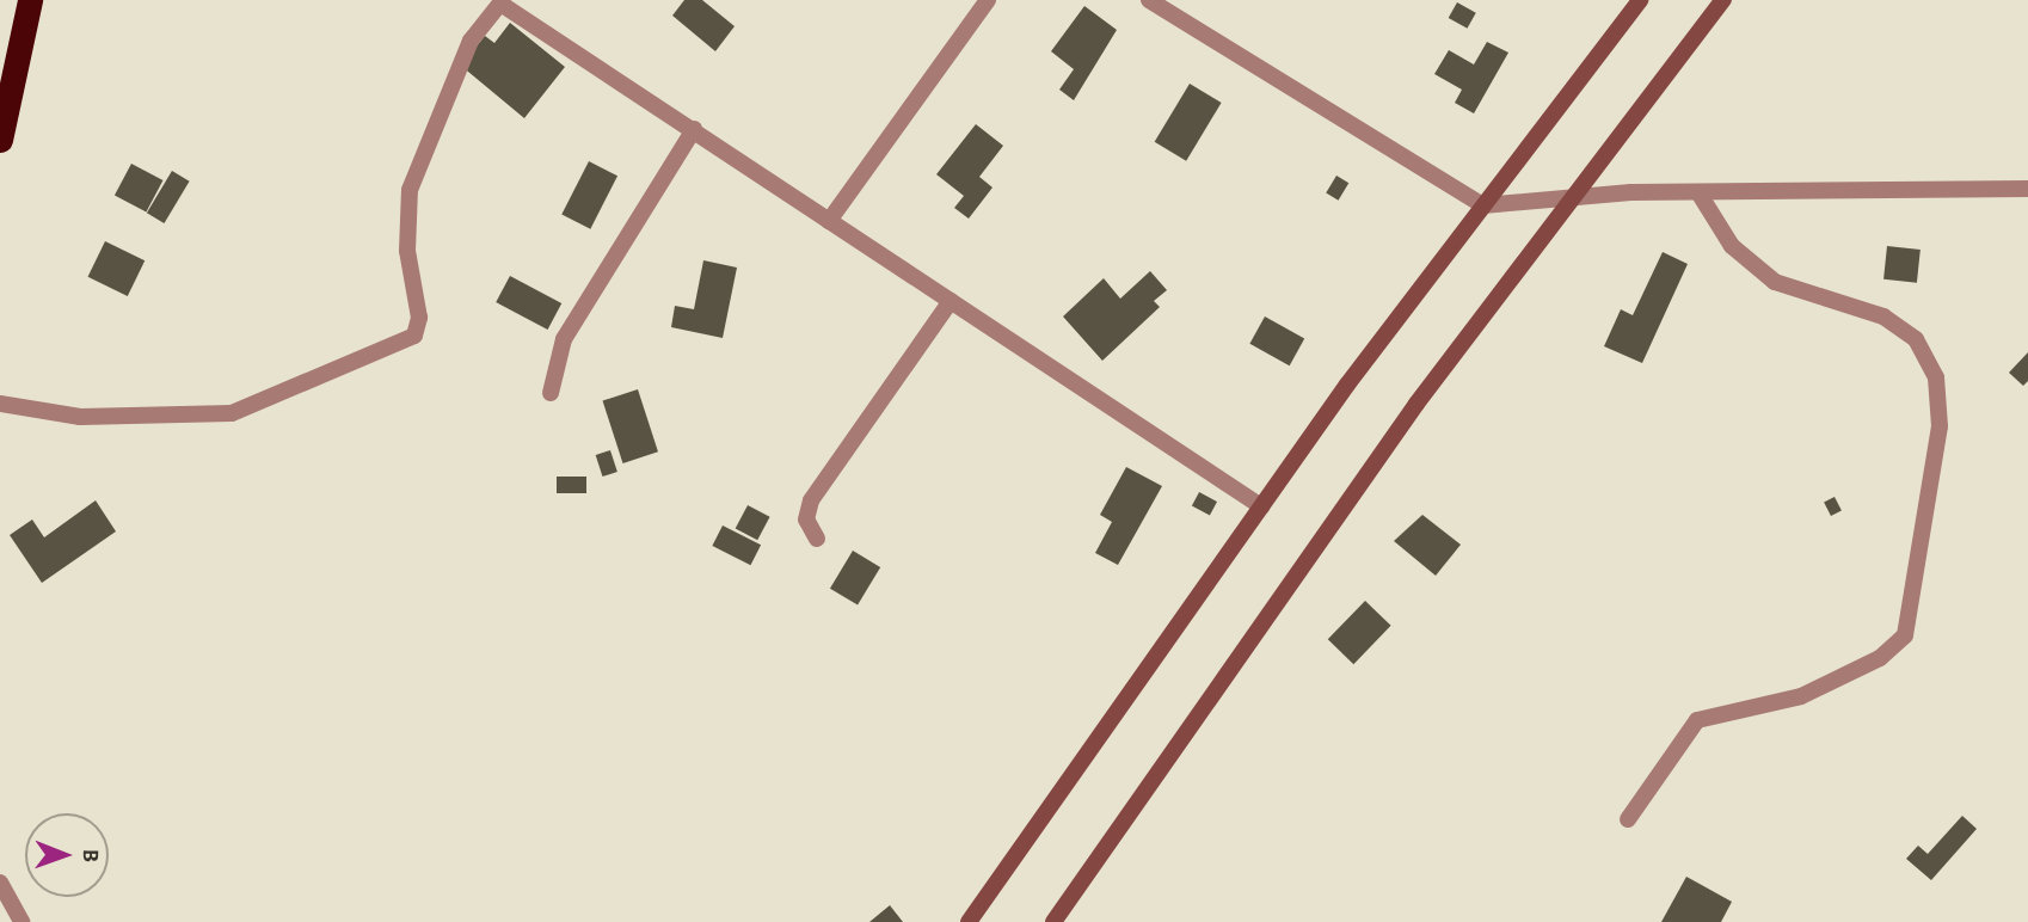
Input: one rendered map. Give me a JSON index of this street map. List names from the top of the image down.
{
  "north": "right"
}
